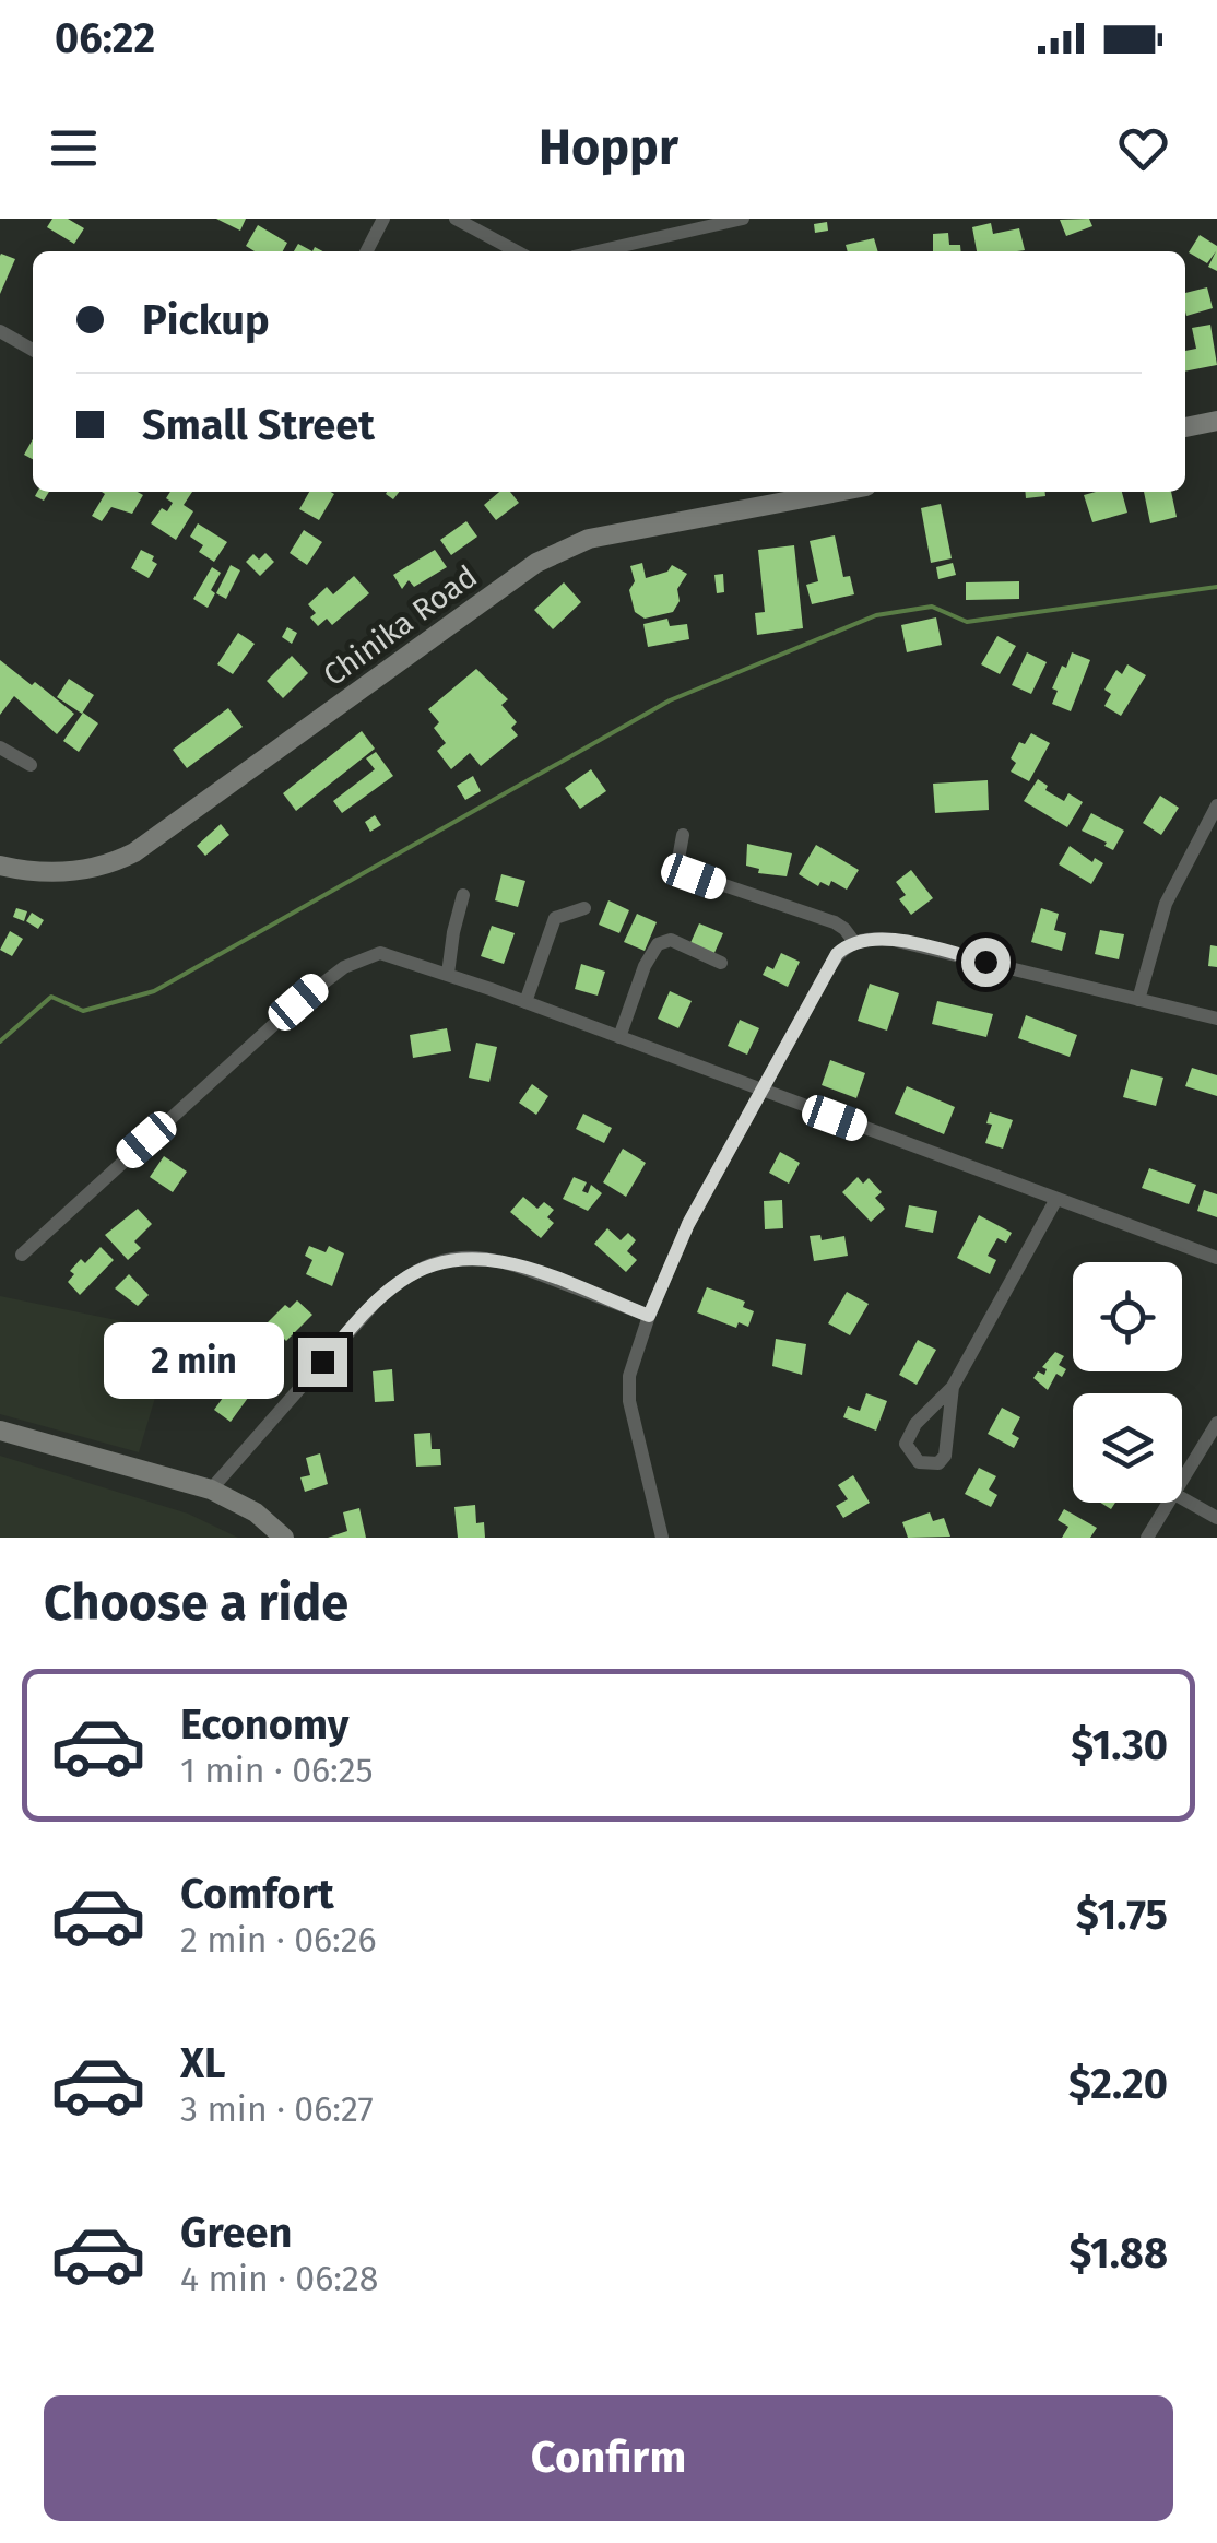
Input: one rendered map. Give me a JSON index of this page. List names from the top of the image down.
{
  "streets": {
    "main road": ["Chinika Road"]
  },
  "page": {
    "status": "06:22",
    "header": "Hoppr",
    "banner": ["Pickup", "Small Street"],
    "bubble": "2 min",
    "heading": "Choose a ride",
    "list": [
      {
        "name": "Economy",
        "note": "1 min · 06:25",
        "value": "$1.30"
      },
      {
        "name": "Comfort",
        "note": "2 min · 06:26",
        "value": "$1.75"
      },
      {
        "name": "XL",
        "note": "3 min · 06:27",
        "value": "$2.20"
      },
      {
        "name": "Green",
        "note": "4 min · 06:28",
        "value": "$1.88"
      }
    ],
    "buttons": "Confirm"
  }
}
